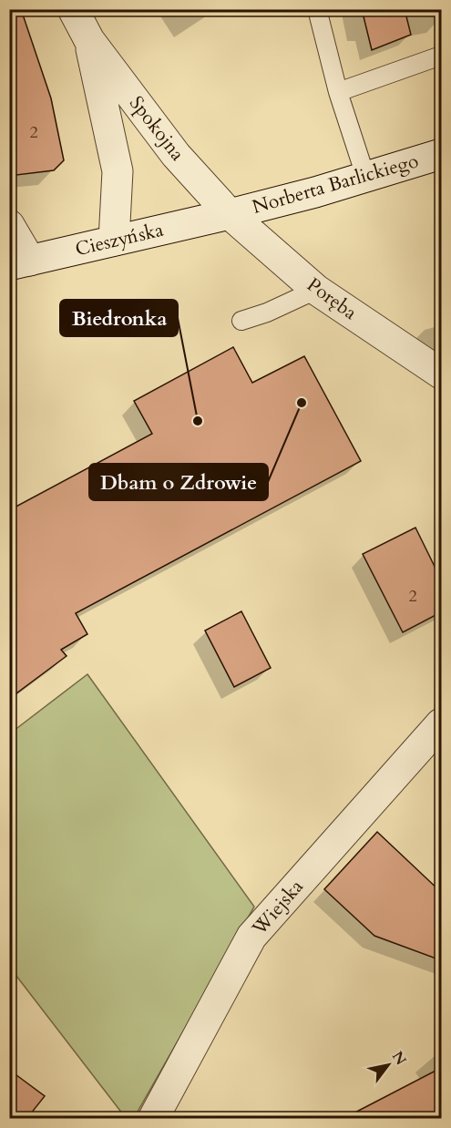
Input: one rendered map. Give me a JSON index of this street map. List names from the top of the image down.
{
  "streets": {
    "street": [
      "Spokojna",
      "Norberta Barlickiego",
      "Cieszyńska",
      "Poręba",
      "Wiejska"
    ]
  },
  "crossings": [
    ["Spokojna", "Norberta Barlickiego"],
    ["Spokojna", "Cieszyńska"],
    ["Spokojna", "Poręba"],
    ["Norberta Barlickiego", "Cieszyńska"],
    ["Norberta Barlickiego", "Poręba"],
    ["Cieszyńska", "Poręba"]
  ],
  "places": ["Dbam o Zdrowie", "Biedronka"],
  "house_numbers": ["2", "2"],
  "north": "top right"
}
